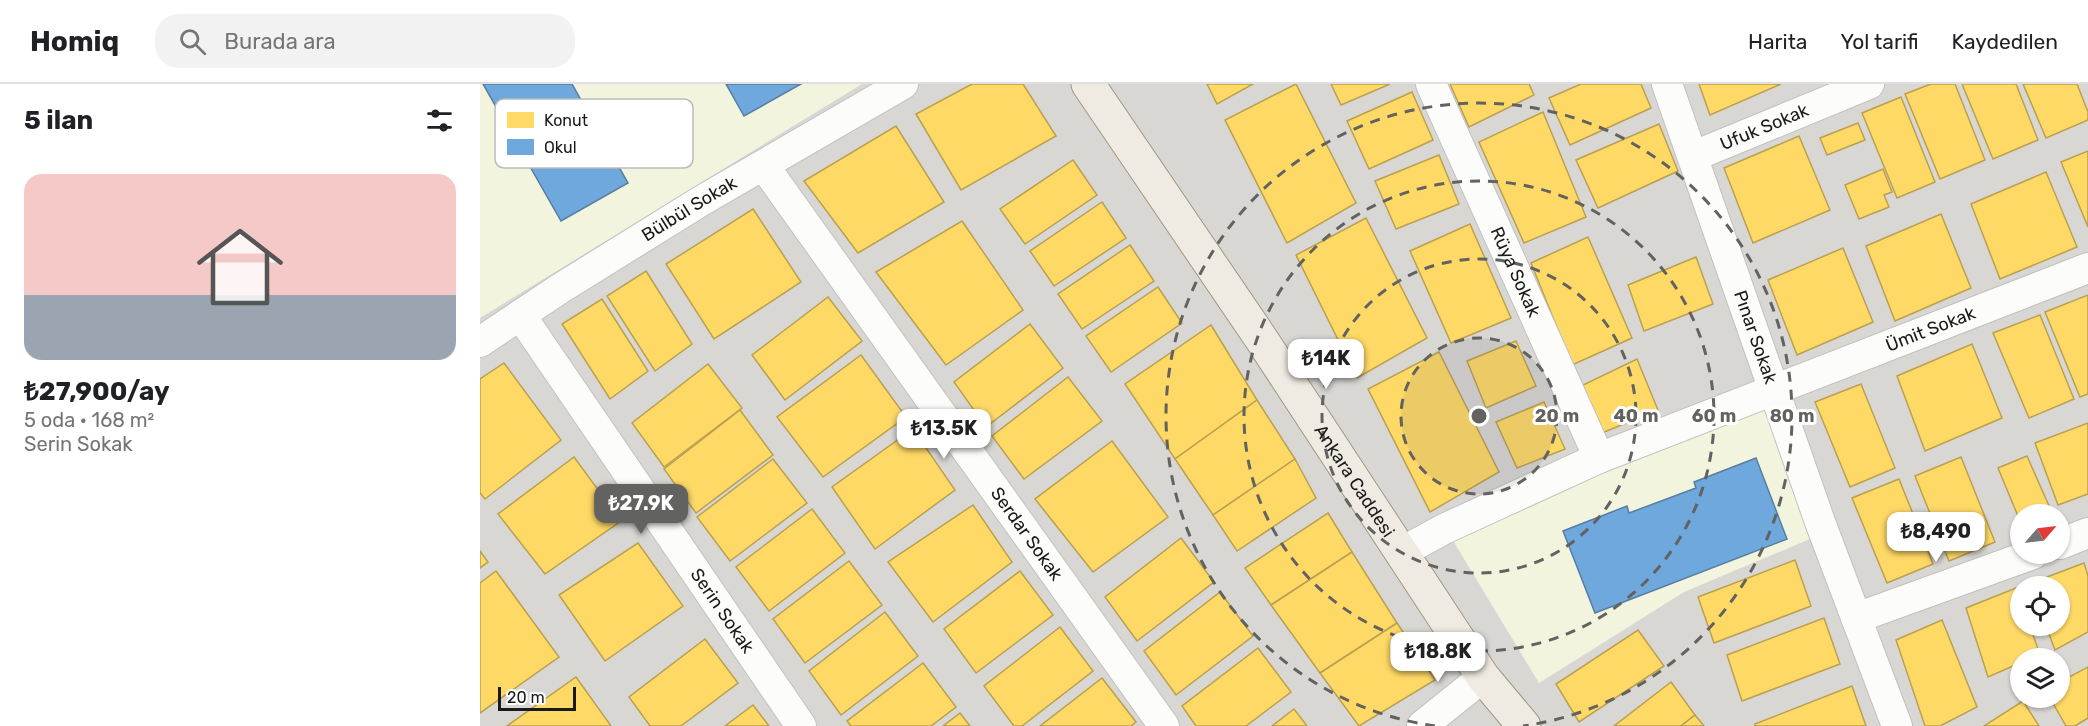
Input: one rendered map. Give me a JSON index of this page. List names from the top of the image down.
{
  "streets": {
    "main road": ["Ankara Caddesi"],
    "street": [
      "Ufuk Sokak",
      "Bülbül Sokak",
      "Rüya Sokak",
      "Ümit Sokak",
      "Pınar Sokak",
      "Serdar Sokak",
      "Serin Sokak"
    ]
  },
  "crossings": [
    ["Ufuk Sokak", "Pınar Sokak"],
    ["Bülbül Sokak", "Serdar Sokak"],
    ["Bülbül Sokak", "Serin Sokak"],
    ["Rüya Sokak", "Ümit Sokak"],
    ["Ümit Sokak", "Pınar Sokak"],
    ["Ümit Sokak", "Ankara Caddesi"]
  ],
  "legend": ["Konut", "Okul"],
  "scale_bar": "20 m",
  "north": "top right",
  "page": {
    "header": "Homiq",
    "search": "Burada ara",
    "nav": ["Harita", "Yol tarifi", "Kaydedilen"],
    "heading": "5 ilan",
    "list": [
      {
        "name": "₺27,900/ay",
        "note": "5 oda · 168 m² · Serin Sokak"
      }
    ],
    "price": [
      "₺14K",
      "₺13.5K",
      "₺27.9K",
      "₺8,490",
      "₺18.8K"
    ],
    "scale": "20 m"
  },
  "rings": [
    "20 m",
    "40 m",
    "60 m",
    "80 m"
  ]
}
